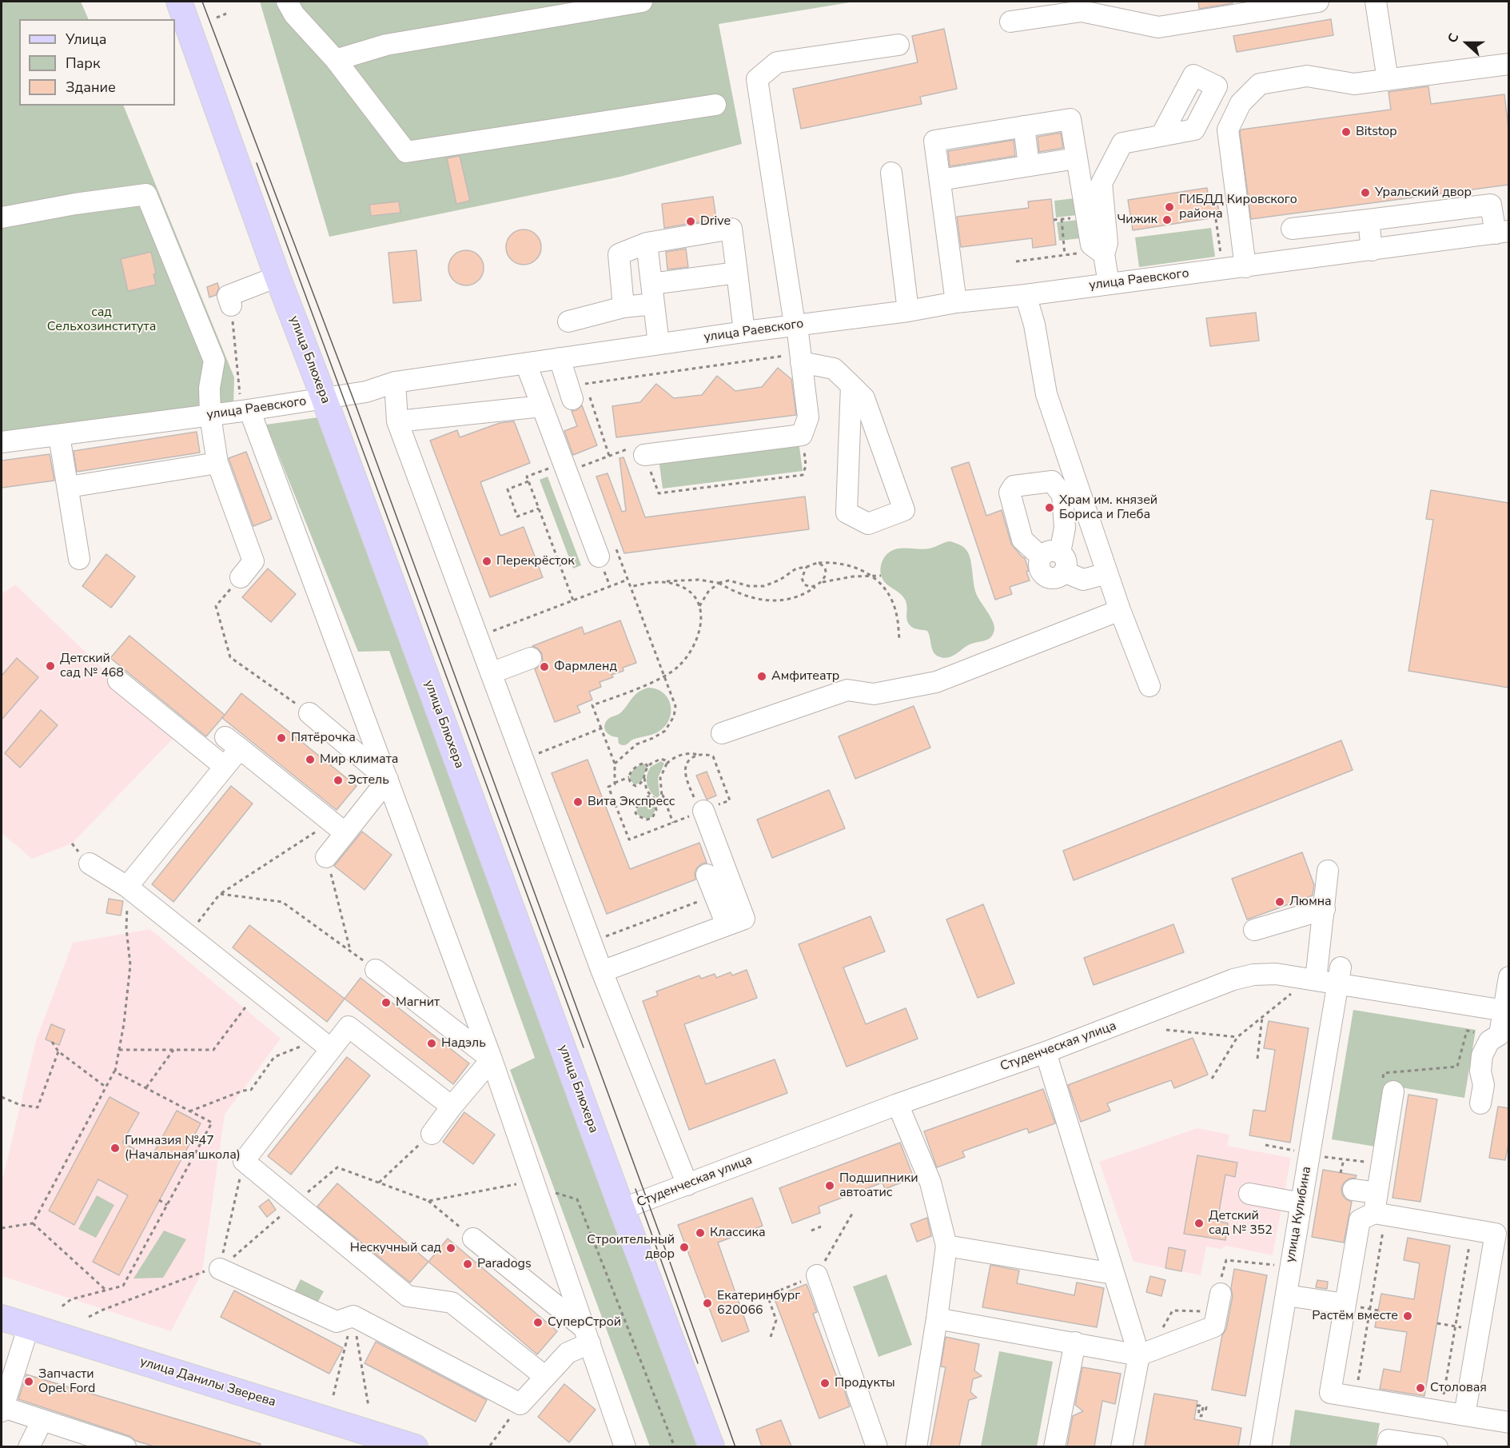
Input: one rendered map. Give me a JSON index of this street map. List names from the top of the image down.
{
  "streets": {
    "main road": ["улица Блюхера", "улица Данилы Зверева"],
    "street": ["улица Раевского", "Студенческая улица", "улица Кулибина"]
  },
  "crossings": [
    ["улица Раевского", "улица Блюхера"],
    ["улица Блюхера", "Студенческая улица"],
    ["Студенческая улица", "улица Кулибина"]
  ],
  "parks": ["сад Сельхозинститута"],
  "places": [
    "Bitstop",
    "Уральский двор",
    "ГИБДД Кировского района",
    "Чижик",
    "Drive",
    "Храм им. князей Бориса и Глеба",
    "Перекрёсток",
    "Детский сад № 468",
    "Фармленд",
    "Амфитеатр",
    "Пятёрочка",
    "Мир климата",
    "Эстель",
    "Вита Экспресс",
    "Люмна",
    "Магнит",
    "Надэль",
    "Гимназия №47 (Начальная школа)",
    "Подшипники автоатис",
    "Детский сад № 352",
    "Классика",
    "Строительный двор",
    "Нескучный сад",
    "Paradogs",
    "Екатеринбург 620066",
    "Растём вместе",
    "СуперСтрой",
    "Запчасти Opel Ford",
    "Продукты",
    "Столовая"
  ],
  "legend": ["Улица", "Парк", "Здание"],
  "north": "left"
}
